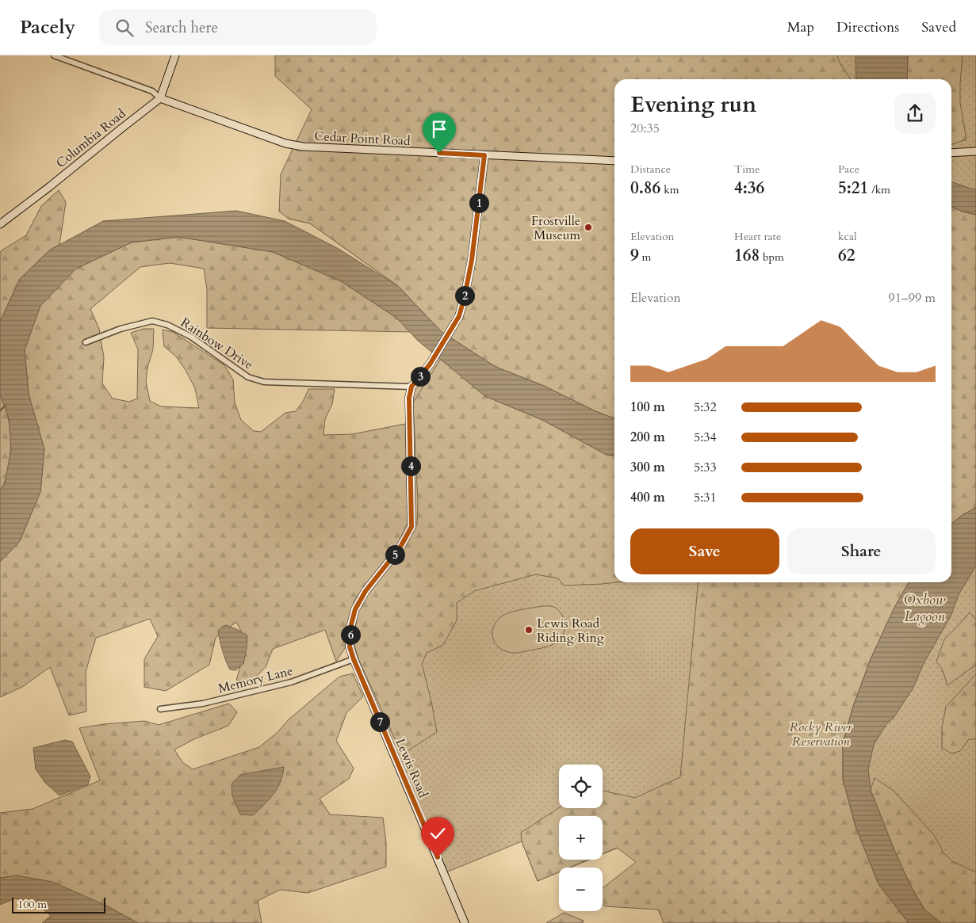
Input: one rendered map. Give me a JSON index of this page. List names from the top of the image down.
{
  "streets": {
    "street": [
      "Columbia Road",
      "Cedar Point Road",
      "Rainbow Drive",
      "Memory Lane",
      "Lewis Road"
    ]
  },
  "crossings": [
    ["Columbia Road", "Cedar Point Road"],
    ["Rainbow Drive", "Lewis Road"],
    ["Memory Lane", "Lewis Road"]
  ],
  "water": ["Oxbow Lagoon"],
  "parks": ["Rocky River Reservation"],
  "places": ["Frostville Museum", "Lewis Road Riding Ring"],
  "scale_bar": "100 m",
  "page": {
    "header": "Pacely",
    "search": "Search here",
    "nav": ["Map", "Directions", "Saved"],
    "heading": ["Evening run", "20:35"],
    "stats": [
      ["Distance", "0.86 km"],
      ["Time", "4:36"],
      ["Pace", "5:21 /km"],
      ["Elevation", "9 m"],
      ["Heart rate", "168 bpm"],
      ["kcal", "62"]
    ],
    "pins": [
      "1",
      "2",
      "3",
      "4",
      "5",
      "6",
      "7"
    ],
    "chart": ["Elevation", "91–99 m"],
    "list": [
      {
        "name": "100 m",
        "note": "5:32"
      },
      {
        "name": "200 m",
        "note": "5:34"
      },
      {
        "name": "300 m",
        "note": "5:33"
      },
      {
        "name": "400 m",
        "note": "5:31"
      }
    ],
    "buttons": ["Save", "Share"],
    "map_buttons": ["+", "−"],
    "scale": "100 m"
  }
}
